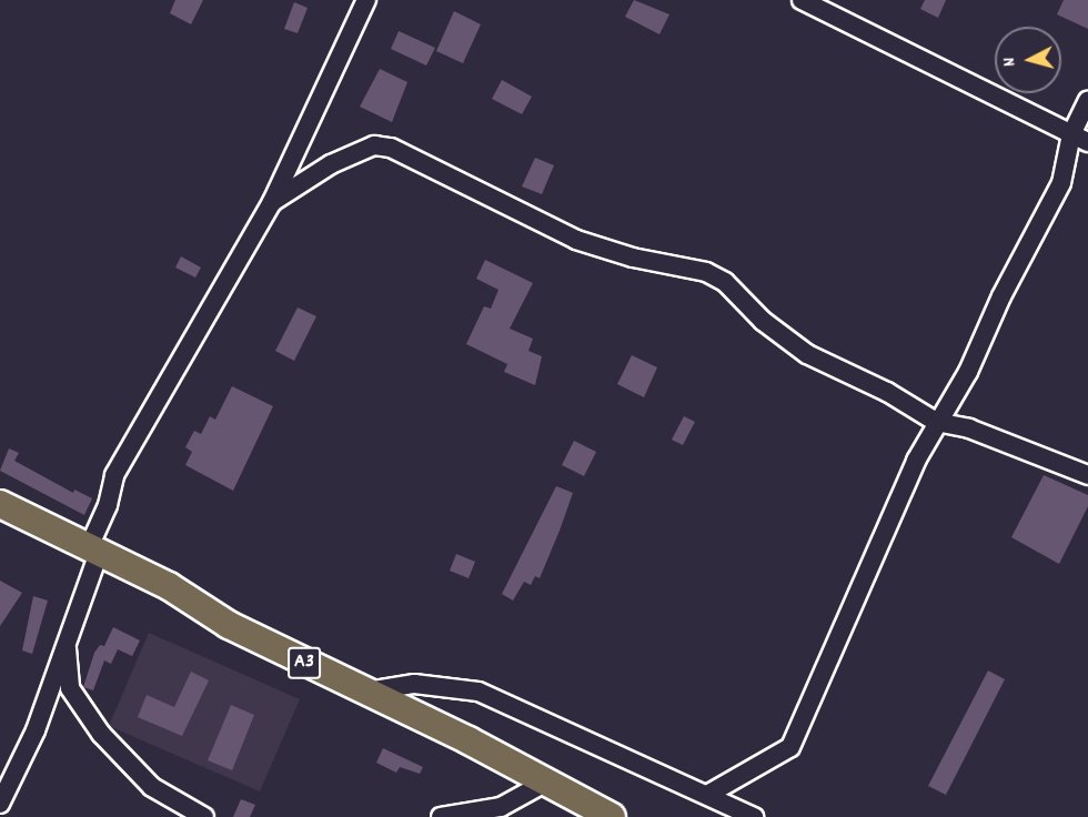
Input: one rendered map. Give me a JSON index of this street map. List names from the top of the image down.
{
  "streets": {
    "highway": ["A3"]
  },
  "north": "left"
}
